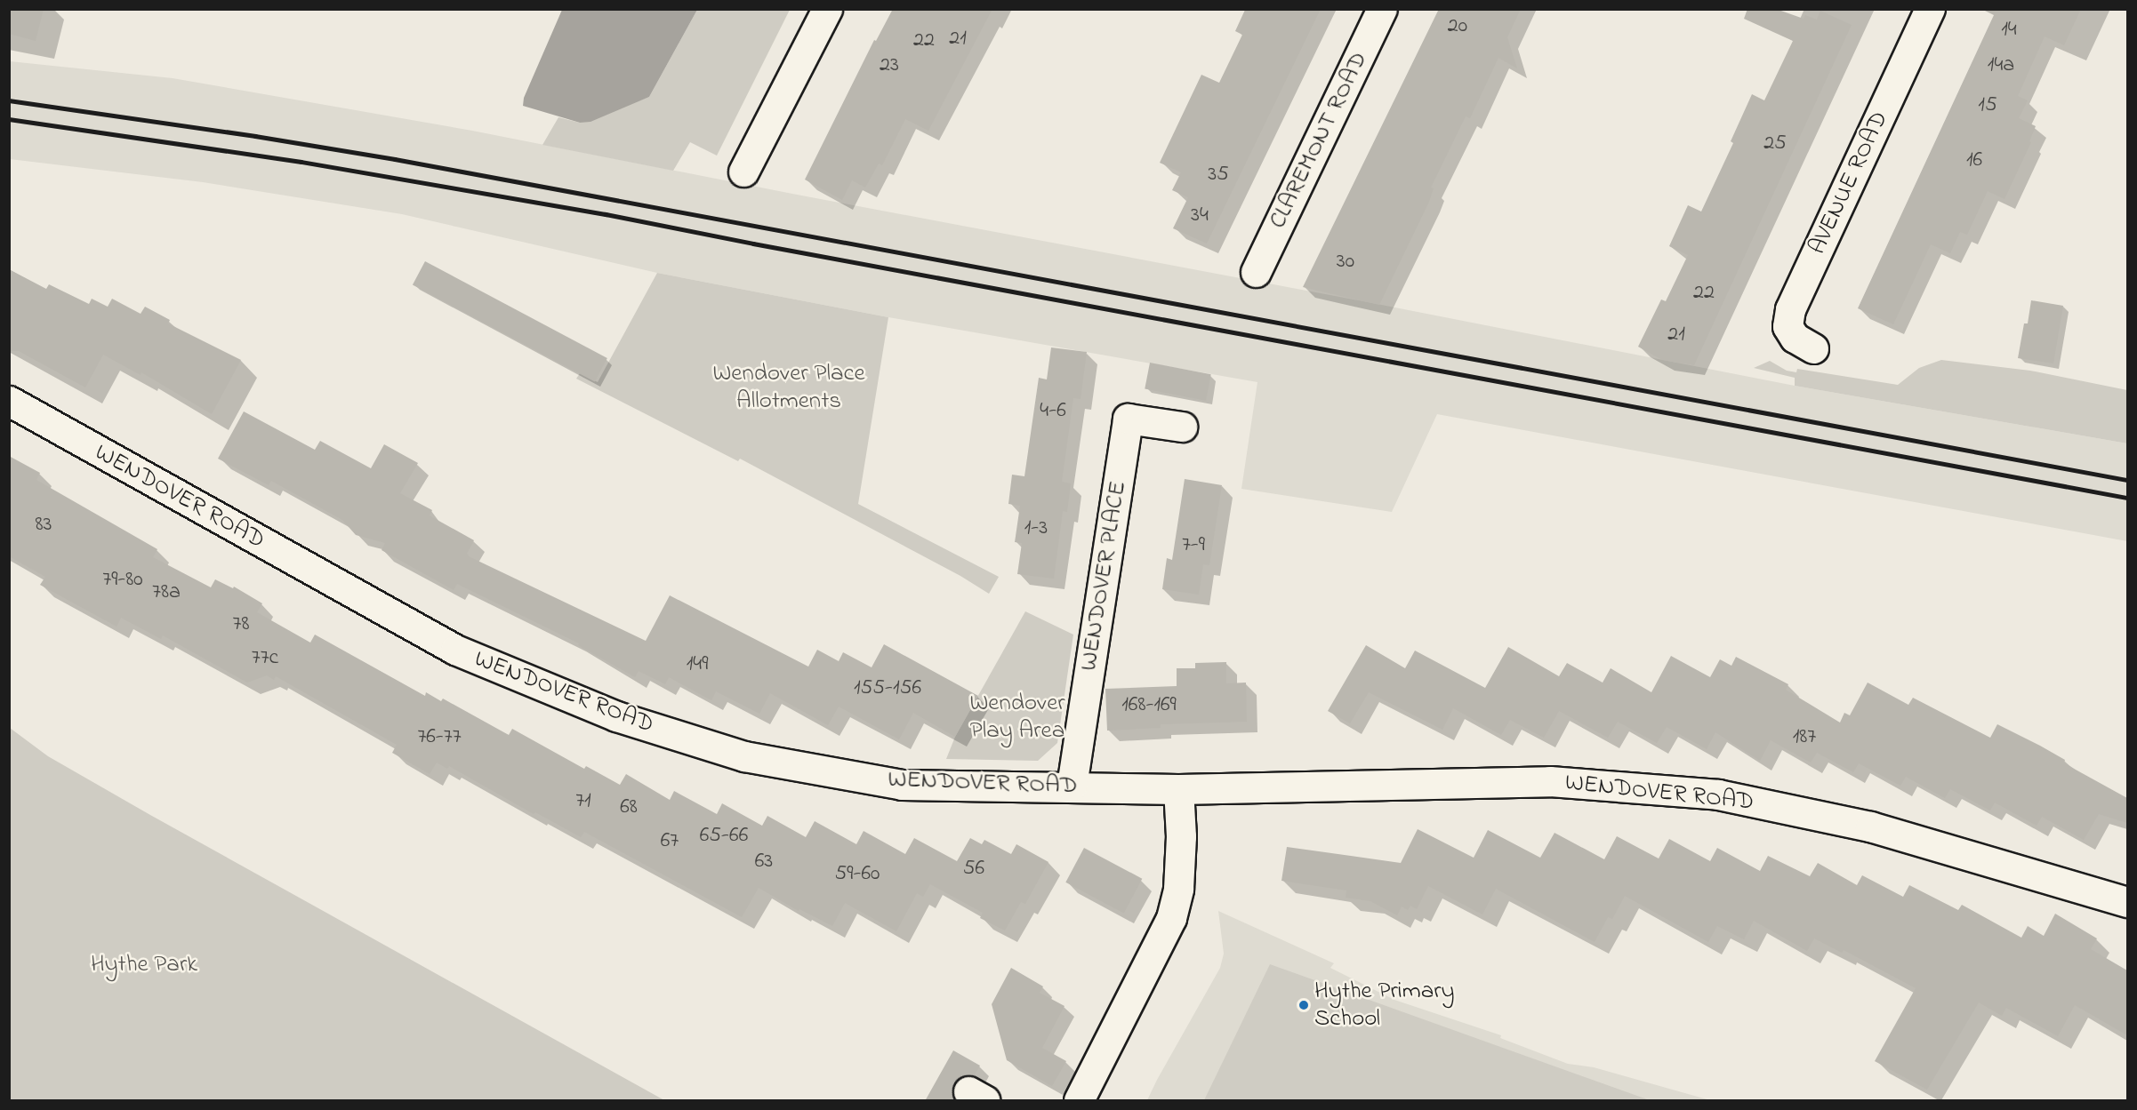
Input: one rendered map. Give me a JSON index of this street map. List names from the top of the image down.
{
  "streets": {
    "street": [
      "CLAREMONT ROAD",
      "AVENUE ROAD",
      "WENDOVER ROAD",
      "WENDOVER PLACE"
    ]
  },
  "crossings": [
    ["WENDOVER ROAD", "WENDOVER PLACE"]
  ],
  "parks": ["Wendover Place Allotments", "Wendover Play Area", "Hythe Park"],
  "places": ["Hythe Primary School"],
  "house_numbers": [
    "20",
    "14",
    "21",
    "22",
    "23",
    "14a",
    "15",
    "25",
    "16",
    "35",
    "34",
    "30",
    "22",
    "21",
    "4-6",
    "83",
    "1-3",
    "7-9",
    "79-80",
    "78a",
    "78",
    "77c",
    "149",
    "155-156",
    "168-169",
    "76-77",
    "187",
    "71",
    "68",
    "65-66",
    "67",
    "63",
    "56",
    "59-60"
  ]
}
